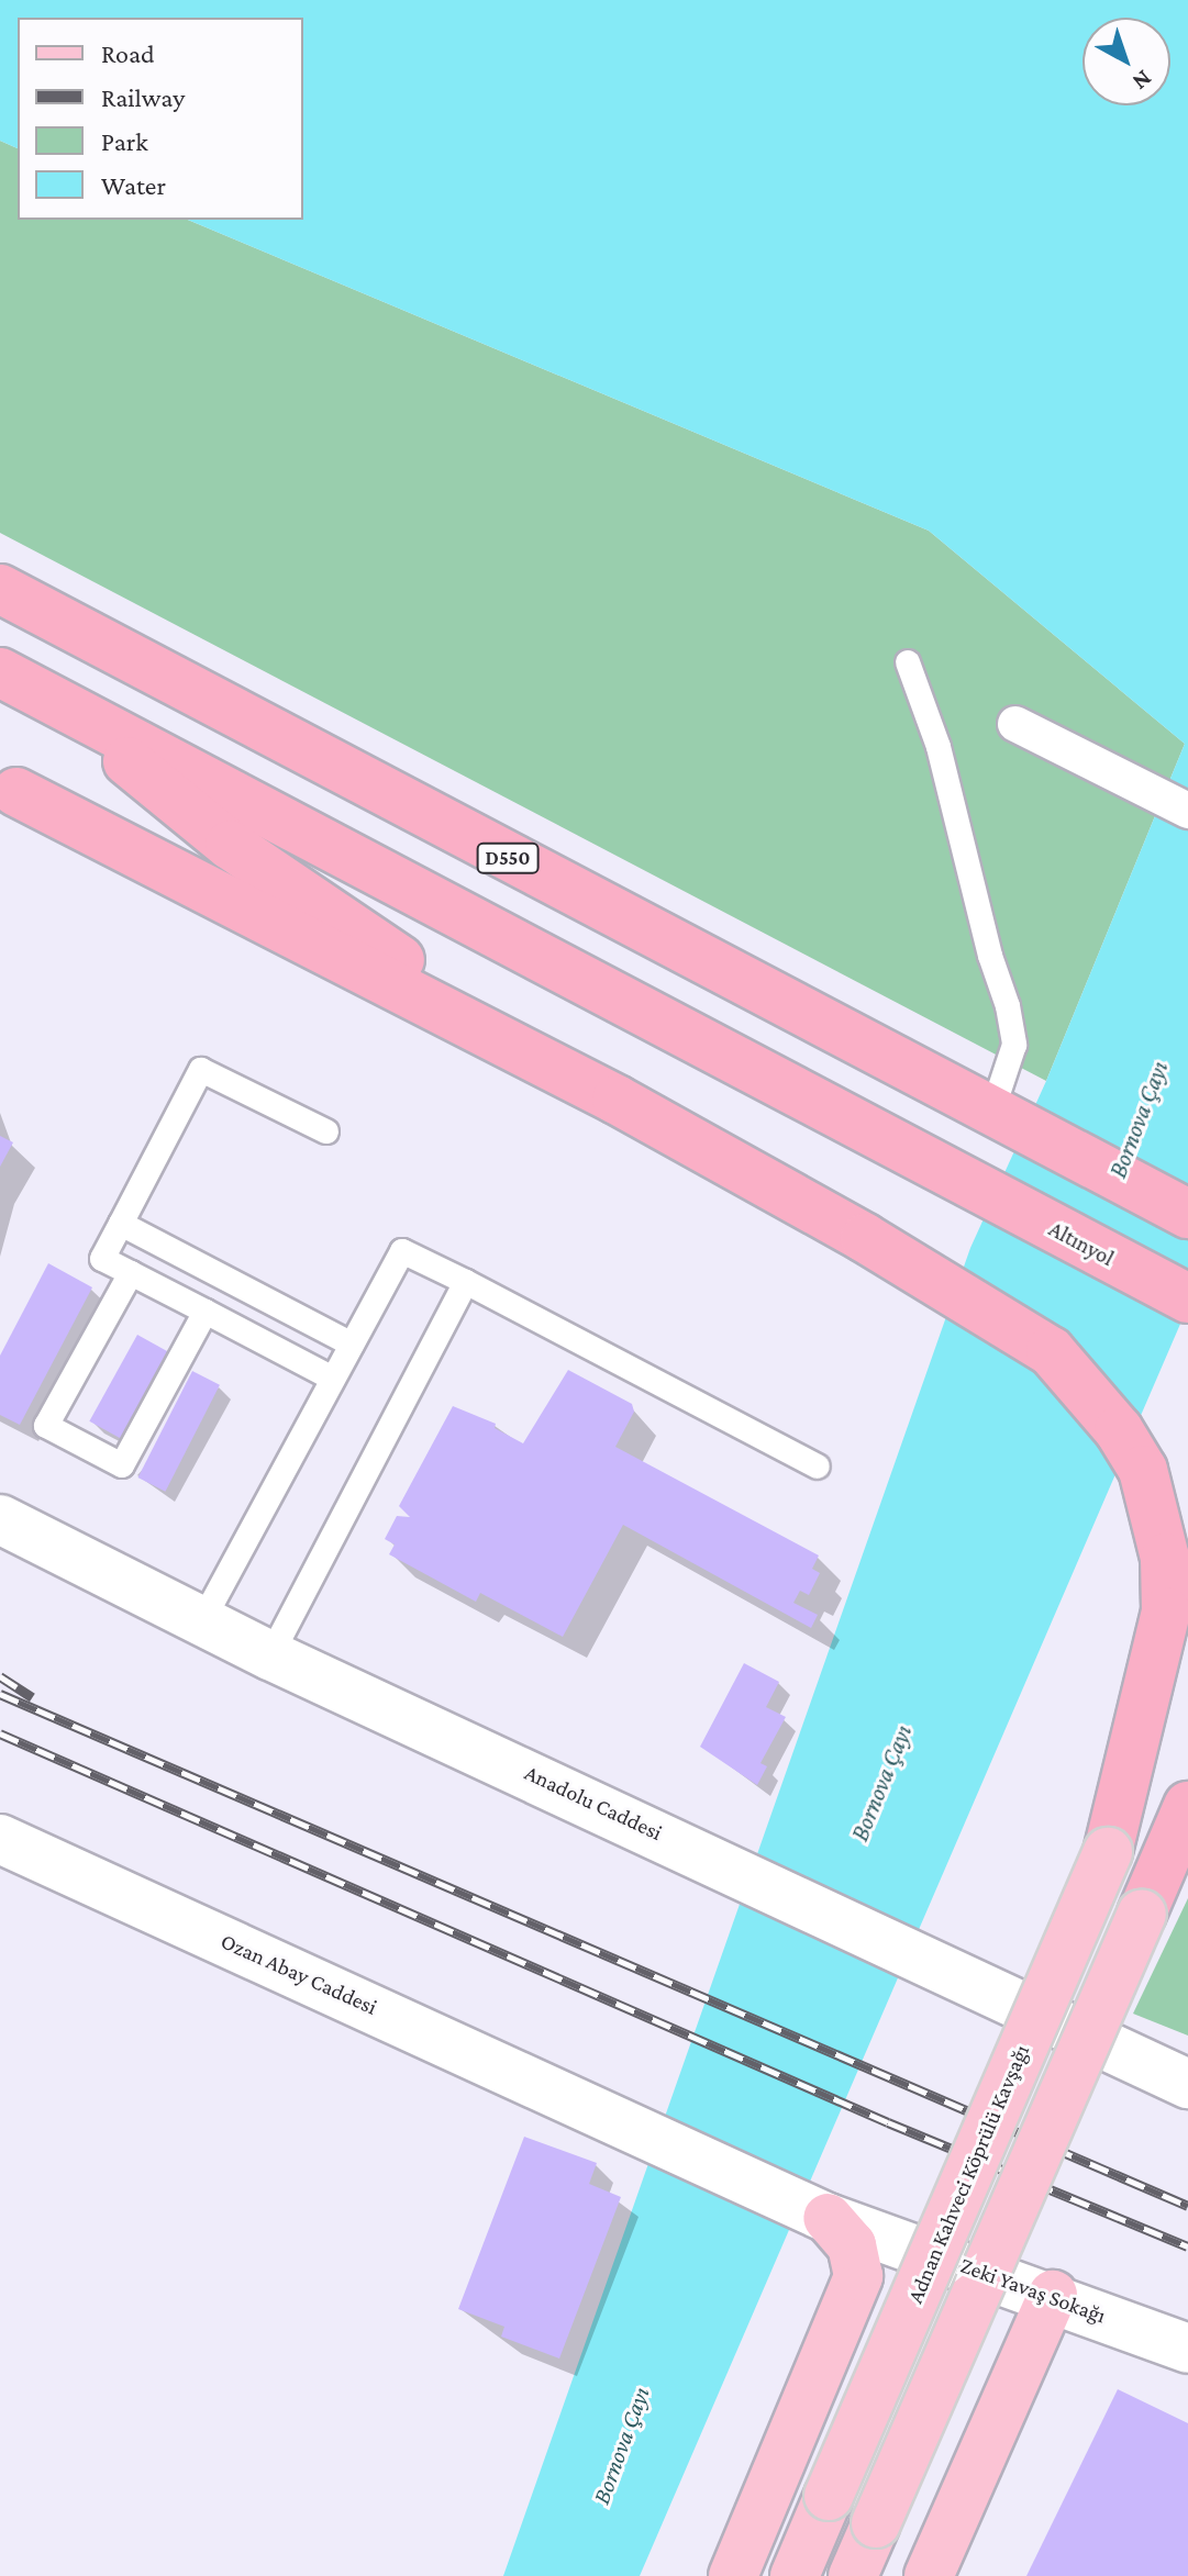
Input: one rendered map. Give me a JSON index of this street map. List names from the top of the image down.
{
  "streets": {
    "highway": ["D550", "Altınyol"],
    "main road": [
      "Anadolu Caddesi",
      "Ozan Abay Caddesi",
      "Adnan Kahveci Köprülü Kavşağı",
      "Zeki Yavaş Sokağı"
    ]
  },
  "crossings": [
    ["Ozan Abay Caddesi", "Zeki Yavaş Sokağı"]
  ],
  "water": ["Bornova Çayı"],
  "legend": [
    "Road",
    "Railway",
    "Park",
    "Water"
  ],
  "north": "bottom right"
}
